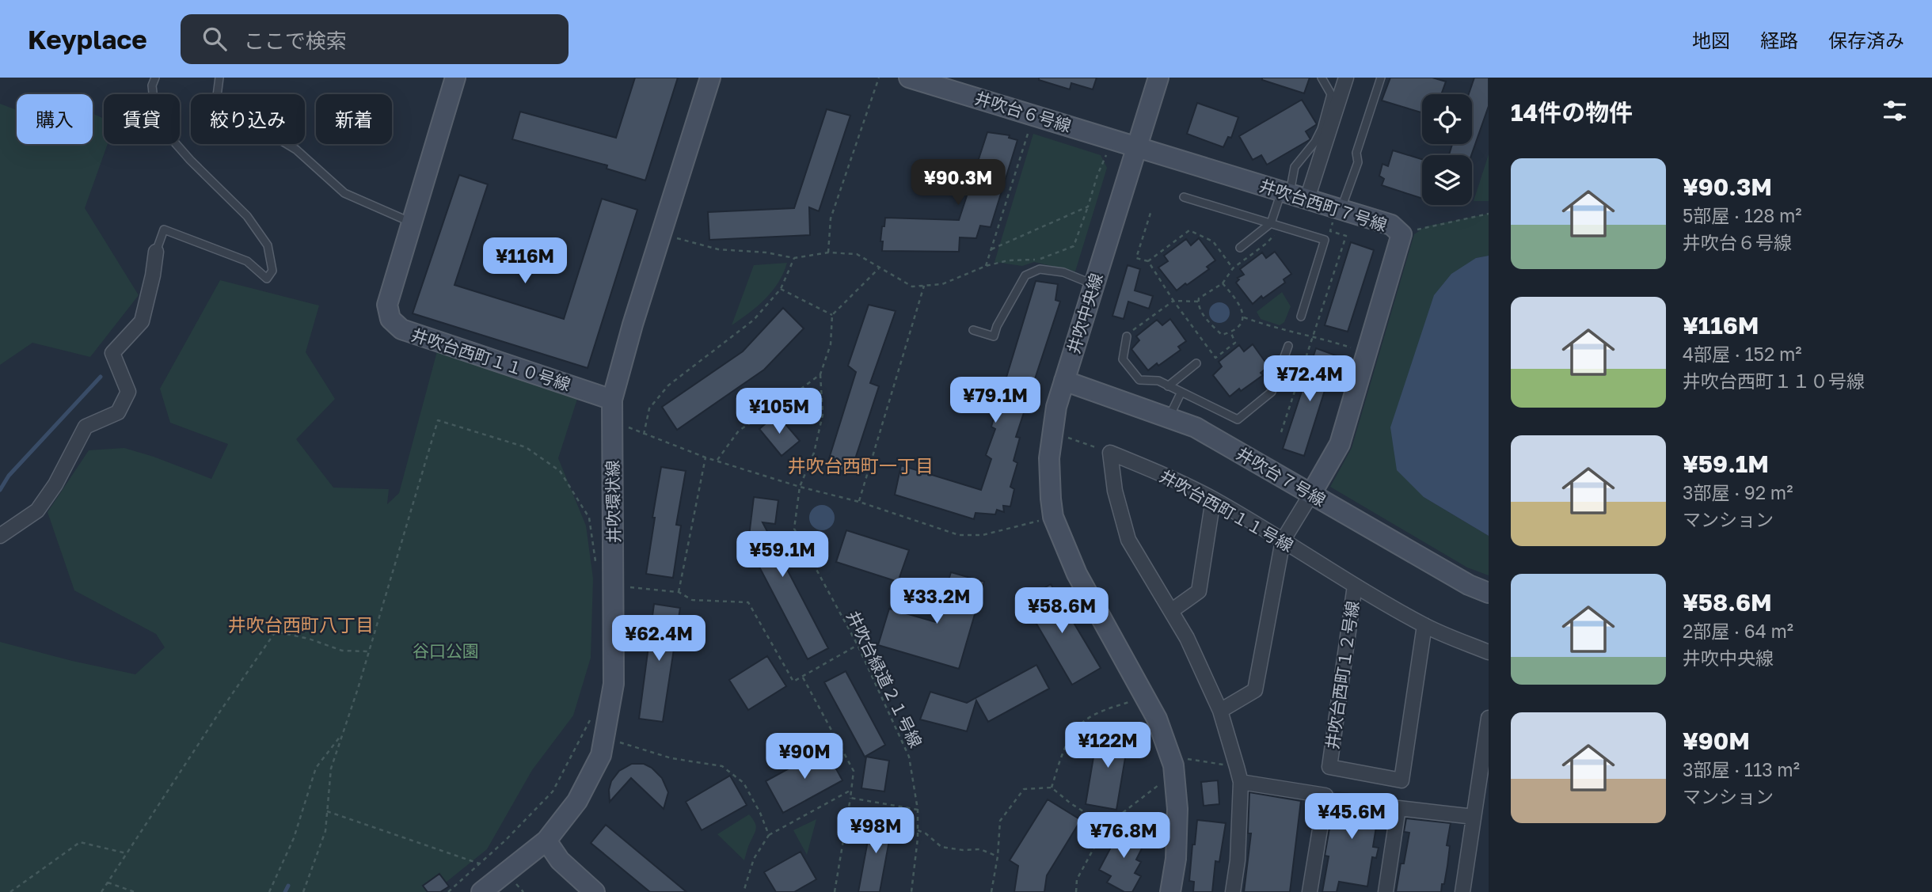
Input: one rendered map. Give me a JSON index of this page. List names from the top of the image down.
{
  "streets": {
    "street": [
      "井吹台６号線",
      "井吹台西町７号線",
      "井吹中央線",
      "井吹台西町１１０号線",
      "井吹台７号線",
      "井吹環状線",
      "井吹台西町１１号線",
      "井吹台西町１２号線"
    ],
    "path": ["井吹台緑道２１号線"]
  },
  "crossings": [
    ["井吹台６号線", "井吹台西町７号線"],
    ["井吹台６号線", "井吹中央線"],
    ["井吹台西町７号線", "井吹中央線"],
    ["井吹台西町７号線", "井吹台７号線"],
    ["井吹中央線", "井吹台７号線"],
    ["井吹台西町１１０号線", "井吹環状線"],
    ["井吹台西町１１号線", "井吹台西町１２号線"]
  ],
  "districts": ["井吹台西町一丁目", "井吹台西町八丁目"],
  "parks": ["谷口公園"],
  "page": {
    "header": "Keyplace",
    "search": "ここで検索",
    "nav": ["地図", "経路", "保存済み"],
    "heading": "14件の物件",
    "chip": [
      "購入",
      "賃貸",
      "絞り込み",
      "新着"
    ],
    "list": [
      {
        "name": "¥90.3M",
        "note": "5部屋 · 128 m² · 井吹台６号線"
      },
      {
        "name": "¥116M",
        "note": "4部屋 · 152 m² · 井吹台西町１１０号線"
      },
      {
        "name": "¥59.1M",
        "note": "3部屋 · 92 m² · マンション"
      },
      {
        "name": "¥58.6M",
        "note": "2部屋 · 64 m² · 井吹中央線"
      },
      {
        "name": "¥90M",
        "note": "3部屋 · 113 m² · マンション"
      }
    ],
    "price": [
      "¥90.3M",
      "¥116M",
      "¥72.4M",
      "¥79.1M",
      "¥105M",
      "¥59.1M",
      "¥33.2M",
      "¥58.6M",
      "¥62.4M",
      "¥122M",
      "¥90M",
      "¥45.6M",
      "¥98M",
      "¥76.8M"
    ]
  }
}
